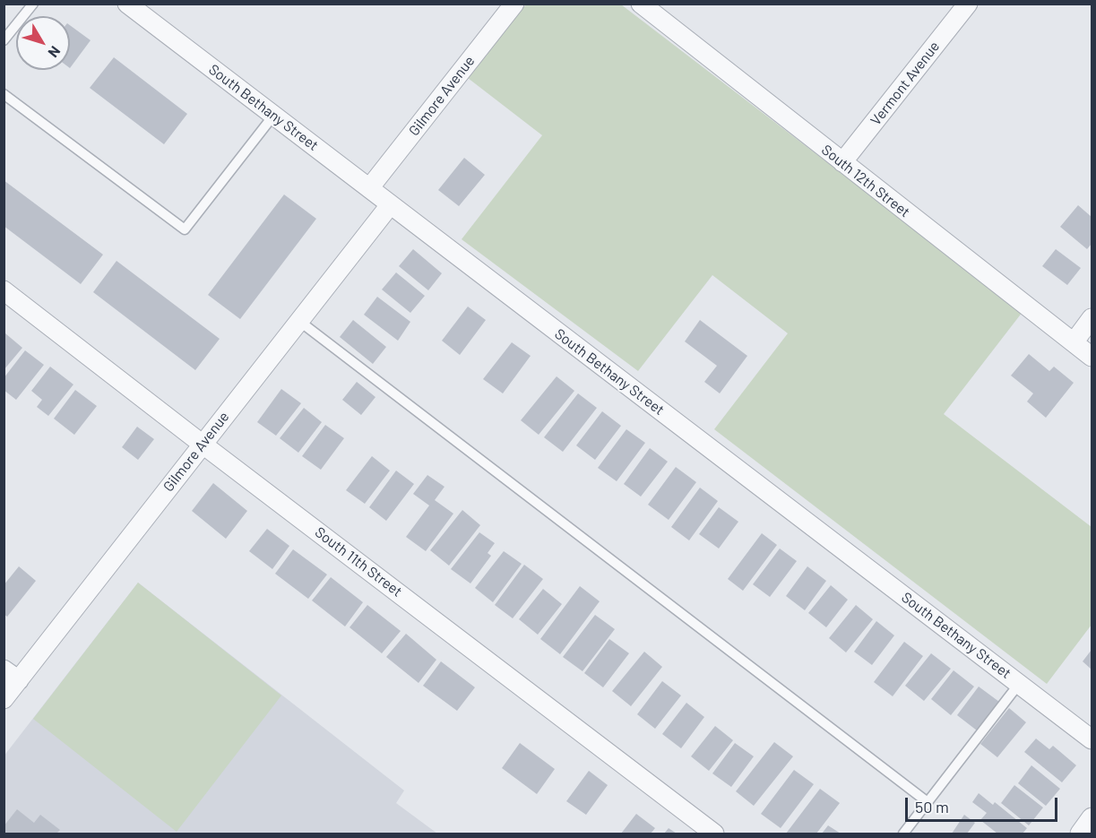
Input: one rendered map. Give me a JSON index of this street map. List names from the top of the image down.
{
  "streets": {
    "street": [
      "Vermont Avenue",
      "Gilmore Avenue",
      "South Bethany Street",
      "South 12th Street",
      "South 11th Street"
    ]
  },
  "crossings": [
    ["Vermont Avenue", "South 12th Street"],
    ["Gilmore Avenue", "South Bethany Street"],
    ["Gilmore Avenue", "South 11th Street"]
  ],
  "scale_bar": "50 m",
  "north": "bottom right"
}
